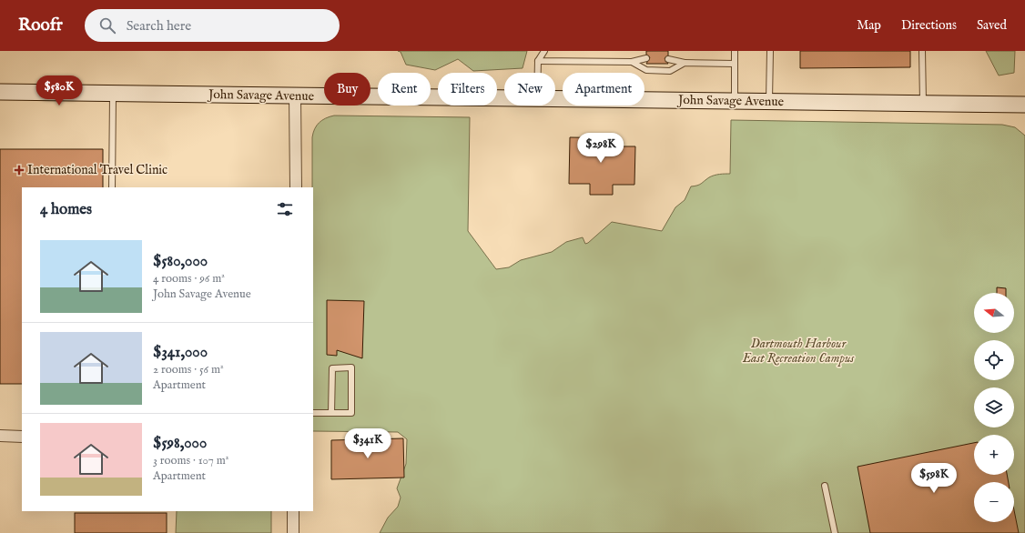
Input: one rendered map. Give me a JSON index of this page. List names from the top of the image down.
{
  "streets": {
    "main road": ["John Savage Avenue"]
  },
  "parks": ["Dartmouth Harbour East Recreation Campus"],
  "places": {
    "health": ["International Travel Clinic"]
  },
  "north": "left",
  "page": {
    "header": "Roofr",
    "search": "Search here",
    "nav": ["Map", "Directions", "Saved"],
    "chip": [
      "Buy",
      "Rent",
      "Filters",
      "New",
      "Apartment"
    ],
    "price": [
      "$580K",
      "$298K",
      "$341K",
      "$598K"
    ],
    "heading": "4 homes",
    "list": [
      {
        "name": "$580,000",
        "note": "4 rooms · 96 m² · John Savage Avenue"
      },
      {
        "name": "$341,000",
        "note": "2 rooms · 56 m² · Apartment"
      },
      {
        "name": "$598,000",
        "note": "3 rooms · 107 m² · Apartment"
      }
    ],
    "map_buttons": ["+", "−"]
  }
}
